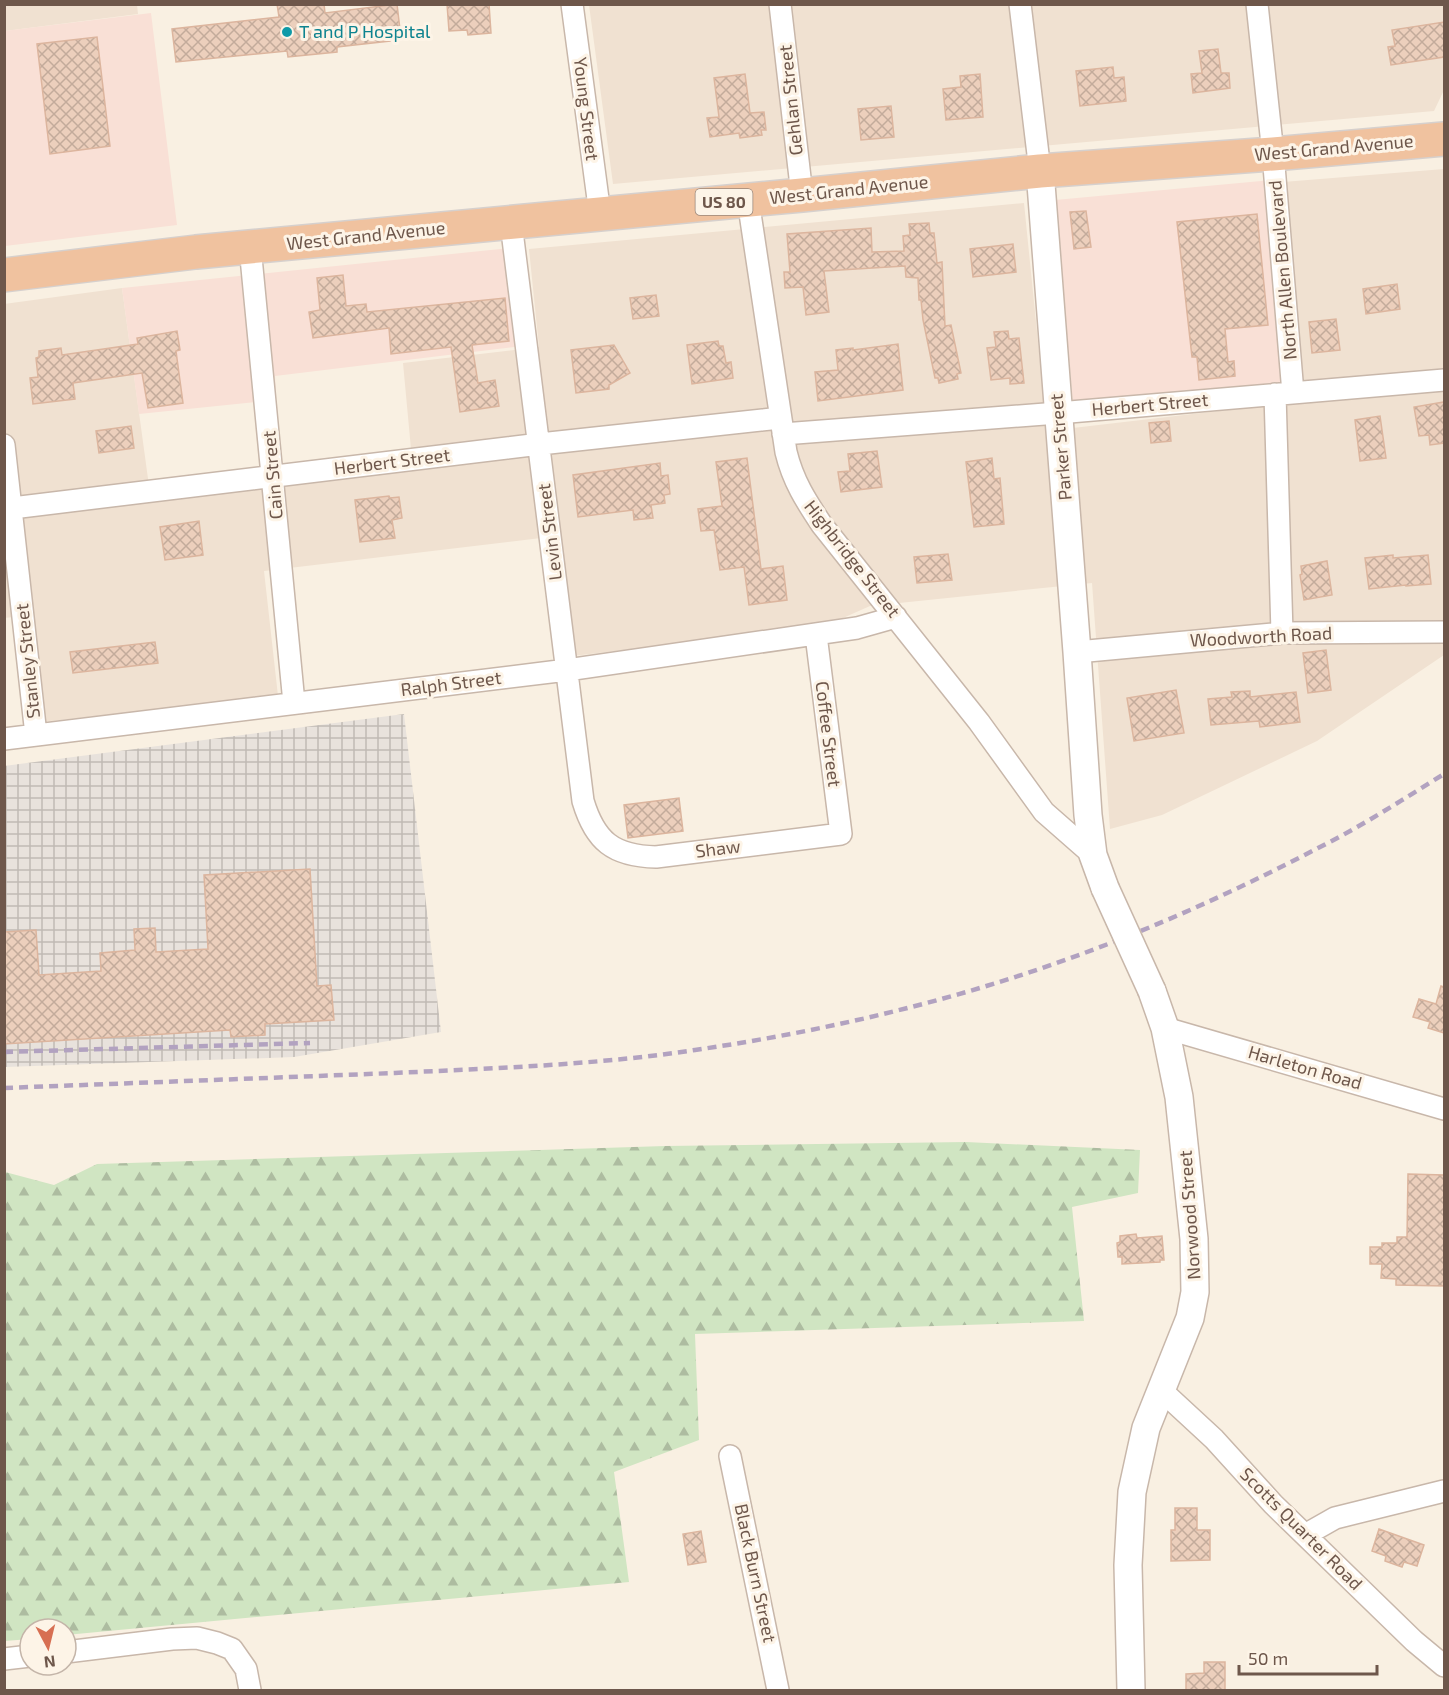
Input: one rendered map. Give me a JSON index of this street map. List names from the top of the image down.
{
  "streets": {
    "highway": ["West Grand Avenue", "US 80"],
    "street": [
      "Gehlan Street",
      "Young Street",
      "North Allen Boulevard",
      "Herbert Street",
      "Parker Street",
      "Cain Street",
      "Levin Street",
      "Highbridge Street",
      "Woodworth Road",
      "Stanley Street",
      "Ralph Street",
      "Coffee Street",
      "Shaw",
      "Harleton Road",
      "Norwood Street",
      "Scotts Quarter Road",
      "Black Burn Street"
    ]
  },
  "crossings": [
    ["Gehlan Street", "West Grand Avenue"],
    ["Young Street", "West Grand Avenue"],
    ["West Grand Avenue", "North Allen Boulevard"],
    ["West Grand Avenue", "Parker Street"],
    ["West Grand Avenue", "Cain Street"],
    ["West Grand Avenue", "Levin Street"],
    ["West Grand Avenue", "Highbridge Street"],
    ["North Allen Boulevard", "Herbert Street"],
    ["North Allen Boulevard", "Woodworth Road"],
    ["Herbert Street", "Parker Street"],
    ["Herbert Street", "Cain Street"],
    ["Herbert Street", "Levin Street"],
    ["Herbert Street", "Highbridge Street"],
    ["Herbert Street", "Stanley Street"],
    ["Parker Street", "Highbridge Street"],
    ["Parker Street", "Woodworth Road"],
    ["Parker Street", "Norwood Street"],
    ["Cain Street", "Ralph Street"],
    ["Levin Street", "Ralph Street"],
    ["Levin Street", "Shaw"],
    ["Highbridge Street", "Ralph Street"],
    ["Stanley Street", "Ralph Street"],
    ["Ralph Street", "Coffee Street"],
    ["Coffee Street", "Shaw"],
    ["Harleton Road", "Norwood Street"],
    ["Norwood Street", "Scotts Quarter Road"]
  ],
  "places": ["T and P Hospital"],
  "scale_bar": "50 m",
  "north": "bottom"
}
